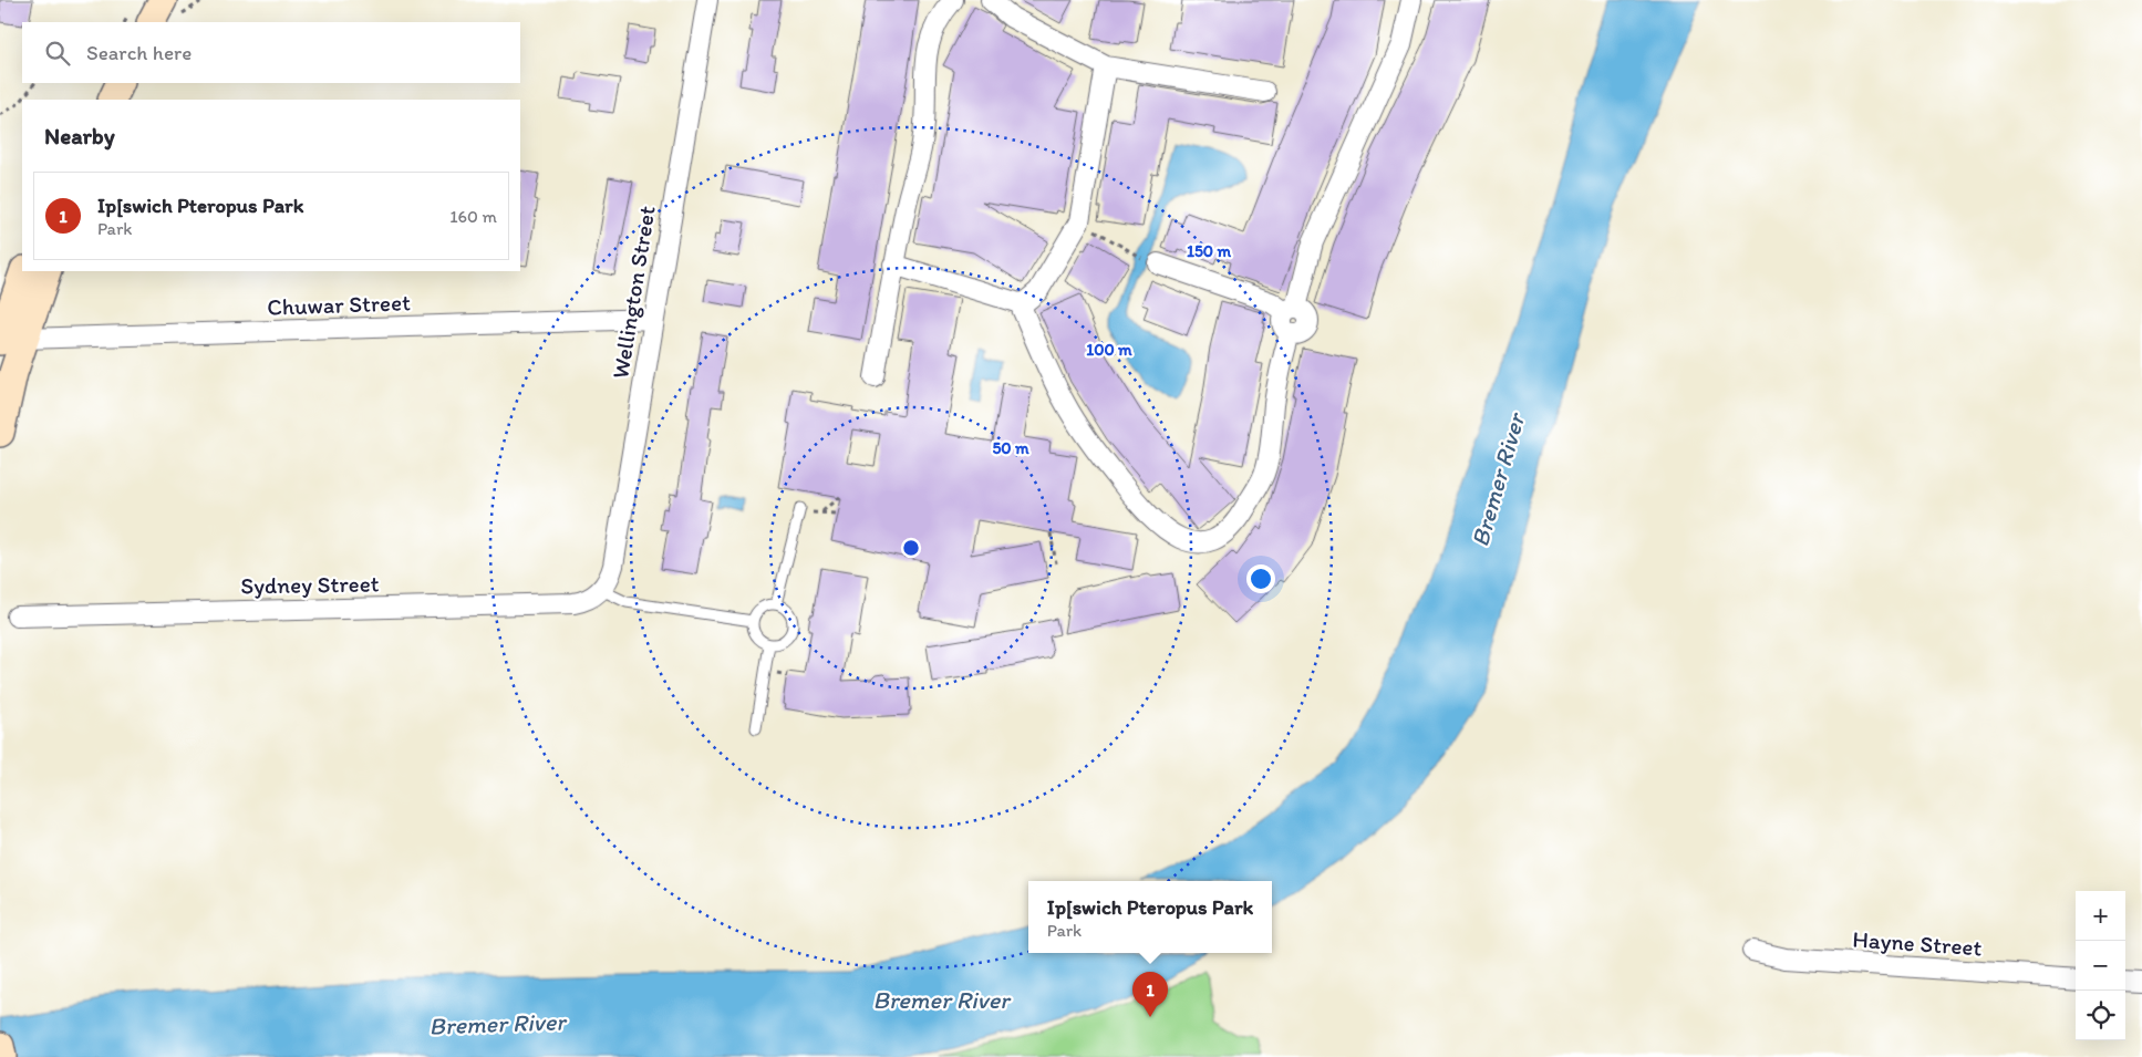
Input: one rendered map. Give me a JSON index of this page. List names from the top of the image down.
{
  "streets": {
    "street": [
      "Wellington Street",
      "Chuwar Street",
      "Sydney Street",
      "Hayne Street"
    ]
  },
  "crossings": [
    ["Wellington Street", "Chuwar Street"],
    ["Wellington Street", "Sydney Street"]
  ],
  "water": ["Bremer River"],
  "page": {
    "search": "Search here",
    "heading": "Nearby",
    "list": [
      {
        "mark": "1",
        "name": "Ip[swich Pteropus Park",
        "note": "Park",
        "value": "160 m"
      }
    ],
    "popup": ["Ip[swich Pteropus Park", "Park"],
    "map_buttons": ["+", "−"],
    "pins": "1"
  },
  "rings": ["150 m", "100 m", "50 m"]
}
